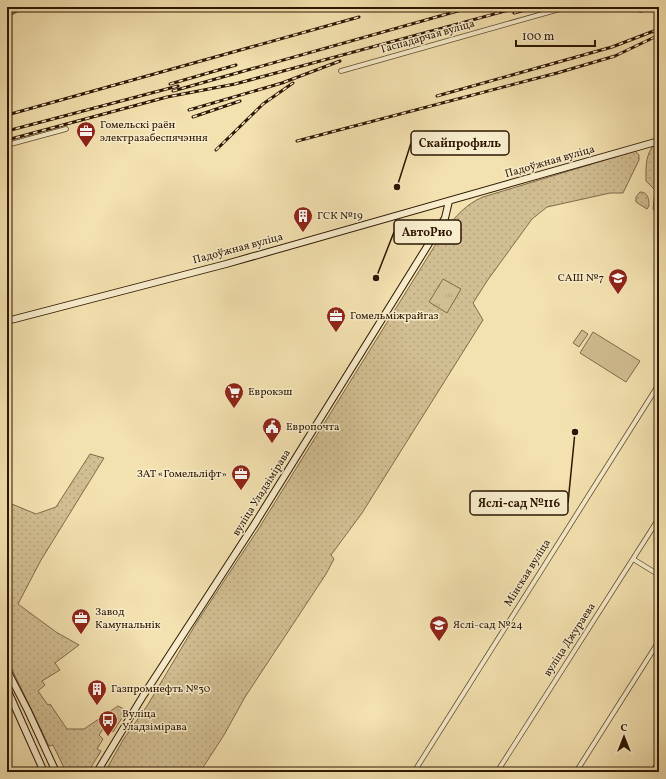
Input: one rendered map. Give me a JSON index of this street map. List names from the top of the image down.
{
  "streets": {
    "main road": ["Падоўжная вуліца", "вуліца Уладзімірава"],
    "street": ["Гаспадарчая вуліца", "Мінская вуліца", "вуліца Джураева"]
  },
  "crossings": [
    ["Падоўжная вуліца", "вуліца Уладзімірава"]
  ],
  "places": {
    "office": [
      "Гомельскі раён электразабеспячэння",
      "Гомельміжрайгаз",
      "ЗАТ «Гомельліфт»",
      "Завод Камунальнік"
    ],
    "other": ["Скайпрофиль", "АвтоРио", "Яслі-сад №116"],
    "building": ["ГСК №19", "Газпромнефть №30"],
    "school or university": ["САШ №7", "Яслі-сад №24"],
    "supermarket": ["Еврокэш"],
    "public building": ["Европочта"],
    "bus stop": ["Вуліца Уладзімірава"]
  },
  "scale_bar": "100 m",
  "north": "top"
}
